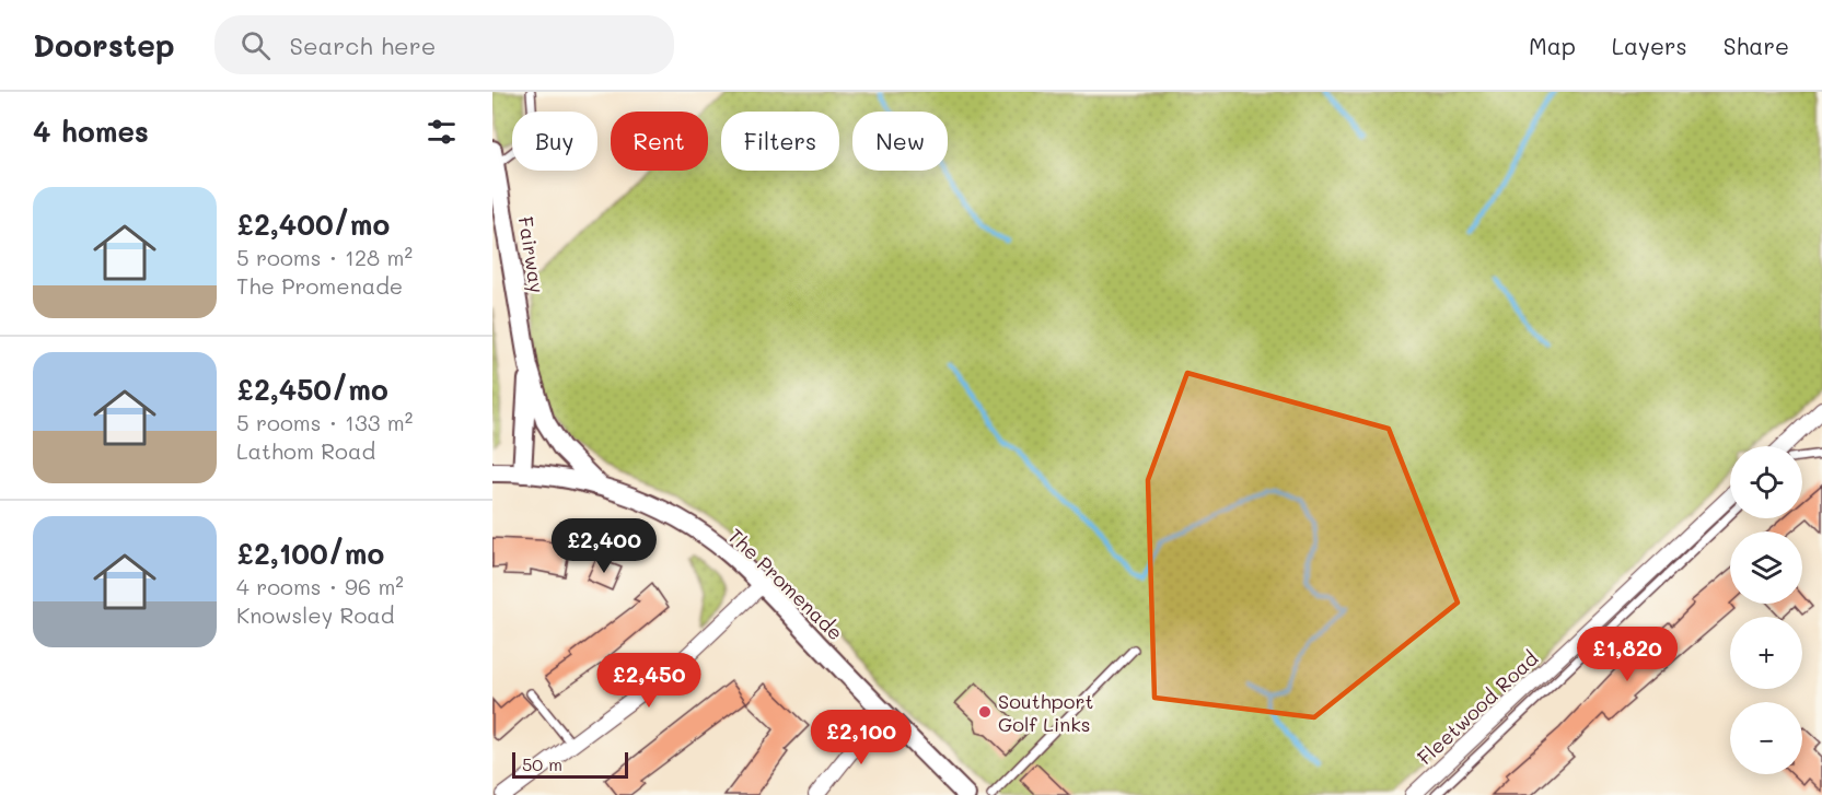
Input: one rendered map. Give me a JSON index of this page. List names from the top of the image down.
{
  "streets": {
    "street": ["Fairway", "The Promenade", "Fleetwood Road"]
  },
  "crossings": [
    ["Fairway", "The Promenade"]
  ],
  "places": ["Southport Golf Links"],
  "scale_bar": "50 m",
  "page": {
    "header": "Doorstep",
    "search": "Search here",
    "nav": ["Map", "Layers", "Share"],
    "heading": "4 homes",
    "chip": [
      "Buy",
      "Rent",
      "Filters",
      "New"
    ],
    "list": [
      {
        "name": "£2,400/mo",
        "note": "5 rooms · 128 m² · The Promenade"
      },
      {
        "name": "£2,450/mo",
        "note": "5 rooms · 133 m² · Lathom Road"
      },
      {
        "name": "£2,100/mo",
        "note": "4 rooms · 96 m² · Knowsley Road"
      }
    ],
    "map_buttons": ["+", "−"],
    "price": [
      "£2,400",
      "£1,820",
      "£2,450",
      "£2,100"
    ],
    "scale": "50 m"
  }
}
